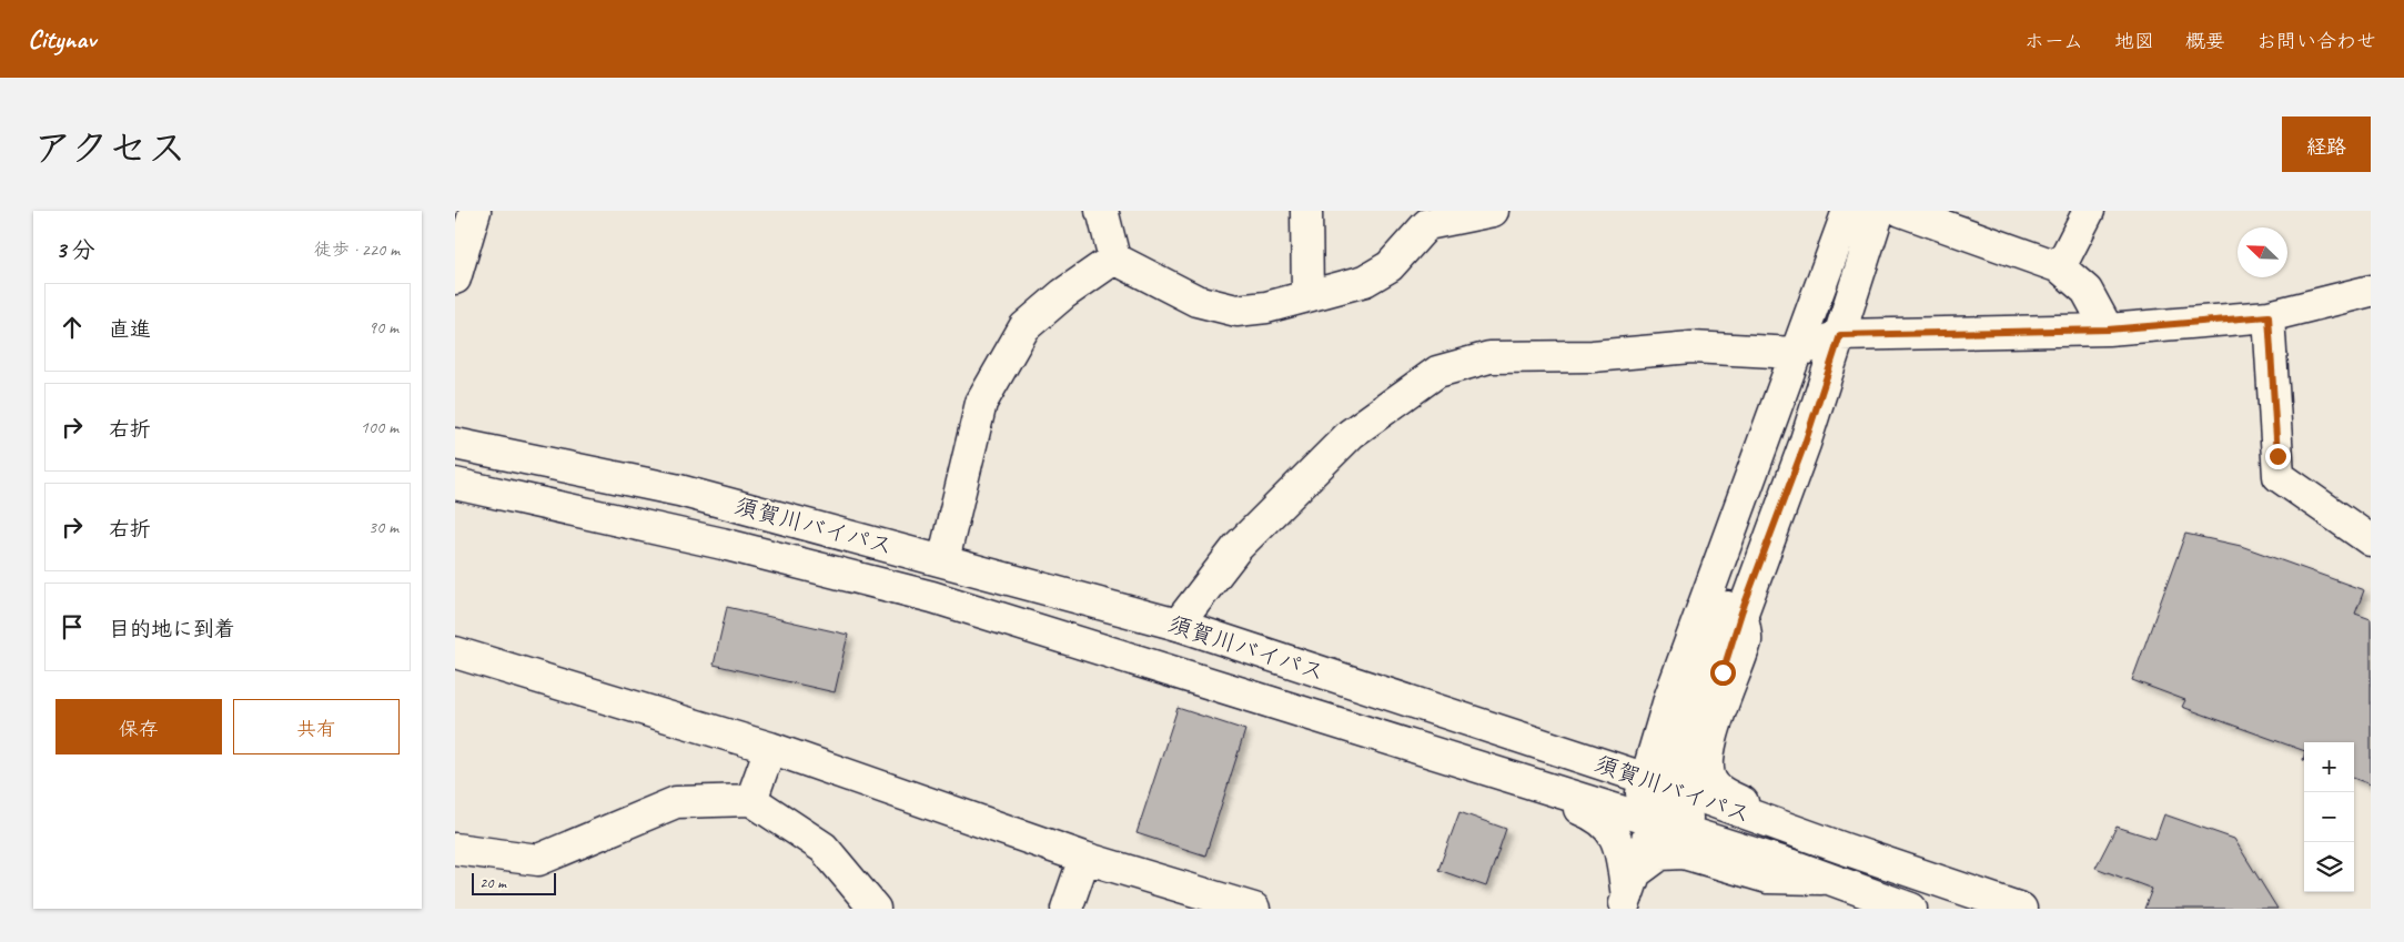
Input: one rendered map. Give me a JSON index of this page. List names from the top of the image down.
{
  "streets": {
    "main road": ["須賀川バイパス"]
  },
  "scale_bar": "20 m",
  "north": "top left",
  "page": {
    "header": "Citynav",
    "nav": [
      "ホーム",
      "地図",
      "概要",
      "お問い合わせ"
    ],
    "title": "アクセス",
    "buttons": [
      "経路",
      ["保存", "共有"]
    ],
    "heading": ["3 分", "徒歩 · 220 m"],
    "list": [
      ["直進", "90 m"],
      ["右折", "100 m"],
      ["右折", "30 m"],
      "目的地に到着"
    ],
    "map_buttons": ["+", "−"],
    "scale": "20 m"
  }
}
